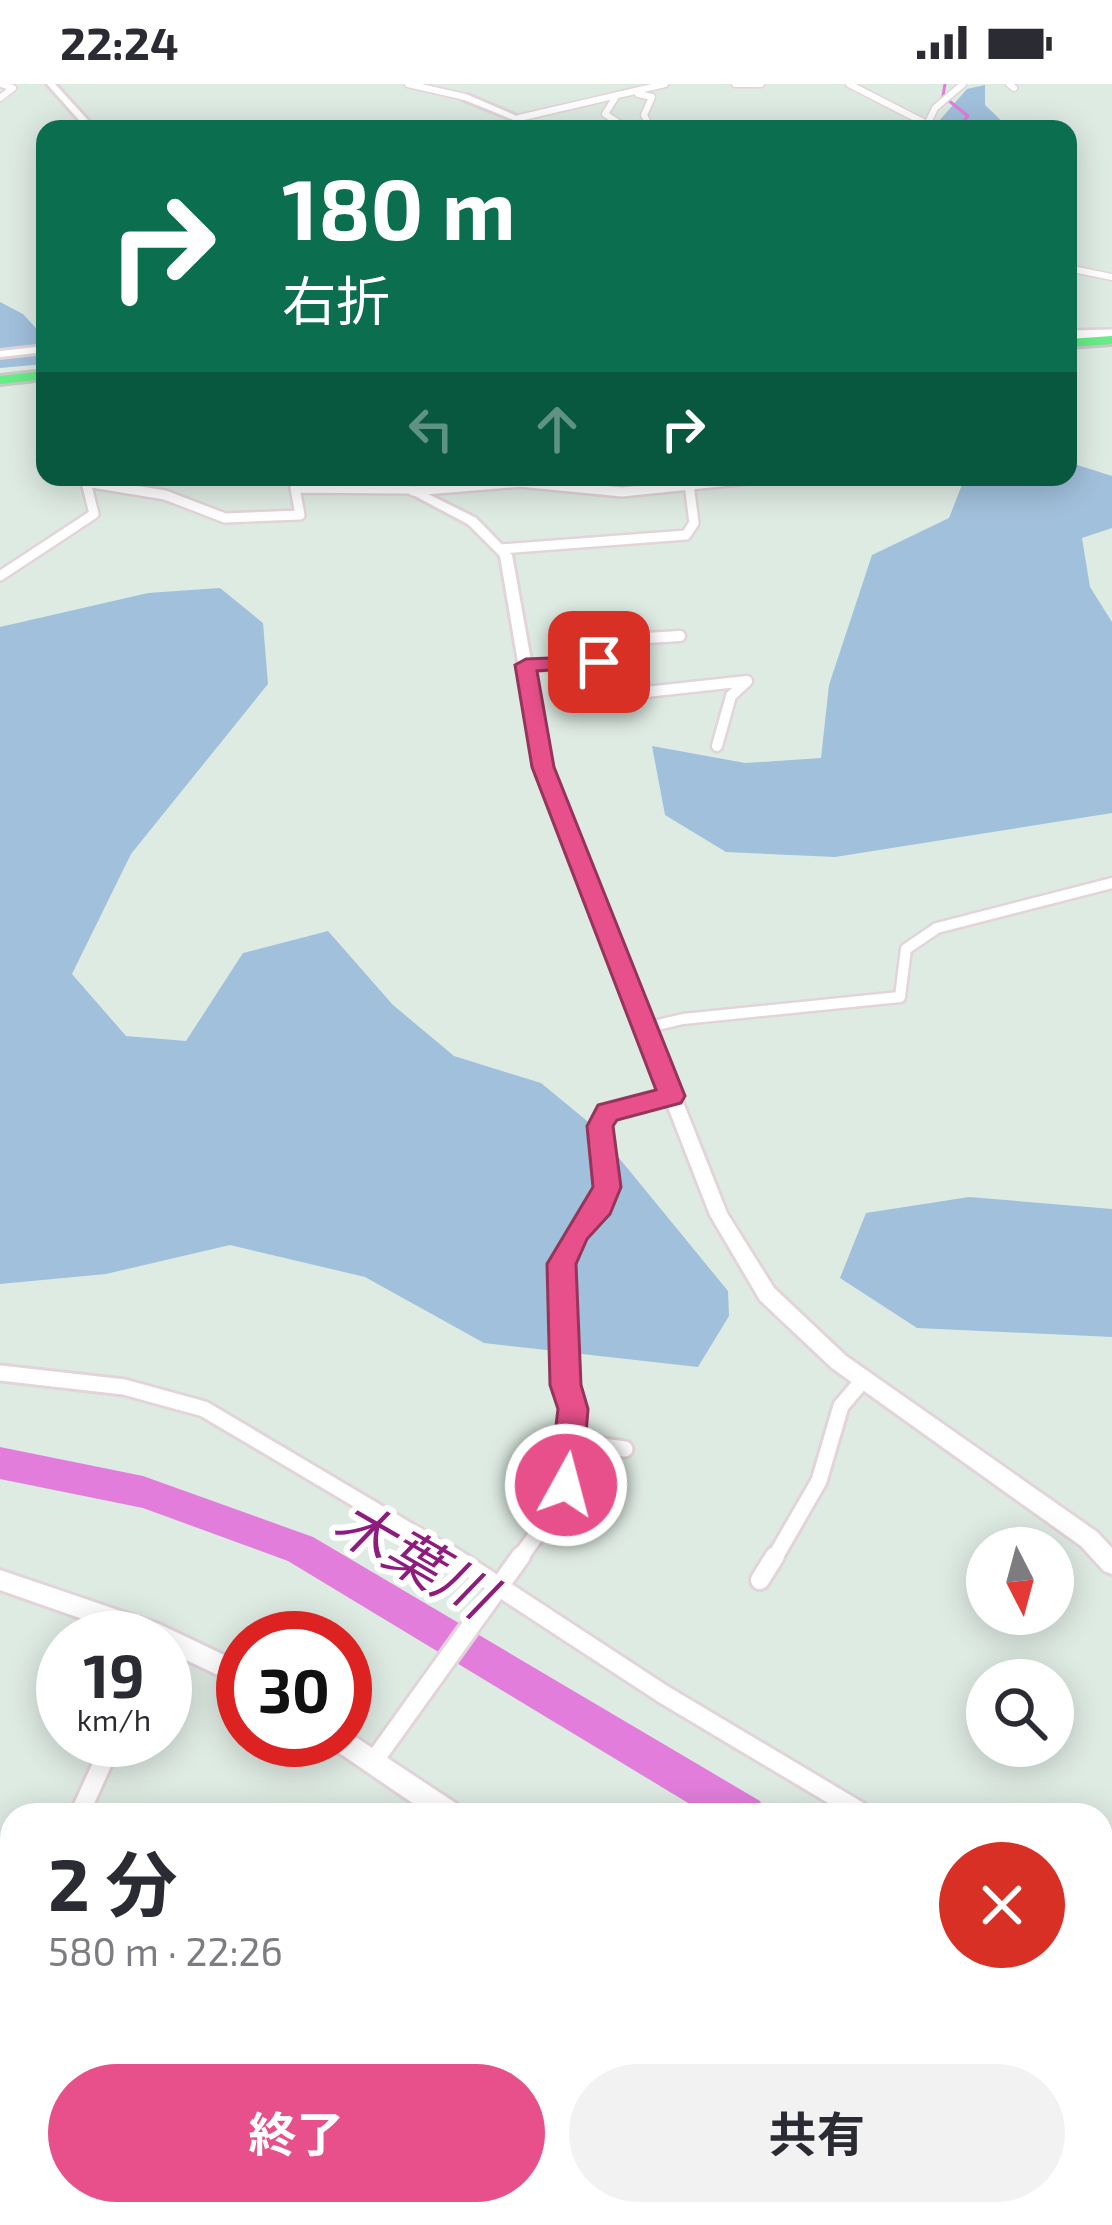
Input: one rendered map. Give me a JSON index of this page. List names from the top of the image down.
{
  "water": ["木葉川"],
  "north": "bottom",
  "page": {
    "status": "22:24",
    "turn": ["180 m", "右折"],
    "speed": "19 km/h",
    "limit": "30",
    "heading": ["2 分", "580 m · 22:26"],
    "buttons": ["終了", "共有"]
  }
}
